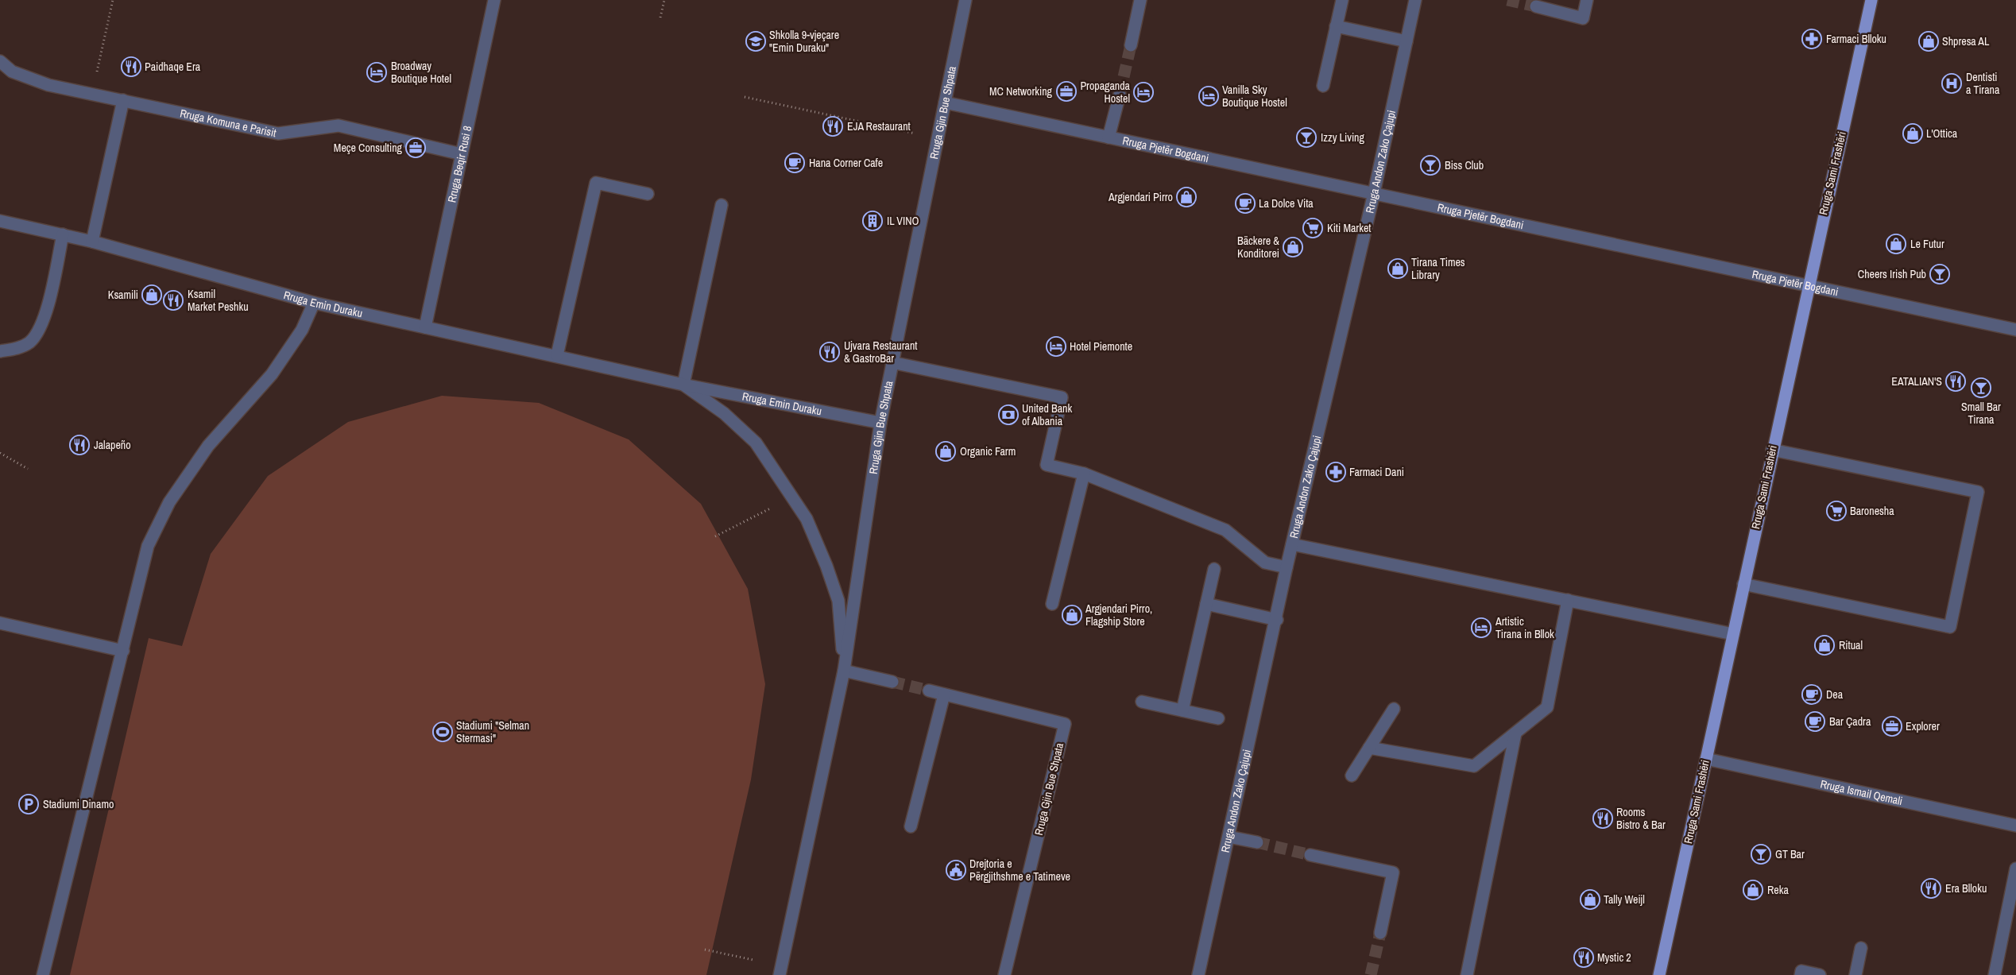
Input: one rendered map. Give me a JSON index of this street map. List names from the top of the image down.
{
  "streets": {
    "main road": ["Rruga Sami Frashëri"],
    "street": [
      "Rruga Gjin Bue Shpata",
      "Rruga Komuna e Parisit",
      "Rruga Pjetër Bogdani",
      "Rruga Andon Zako Çajupi",
      "Rruga Beqir Rusi 8",
      "Rruga Emin Duraku",
      "Rruga Ismail Qemali"
    ]
  },
  "crossings": [
    ["Rruga Gjin Bue Shpata", "Rruga Pjetër Bogdani"],
    ["Rruga Gjin Bue Shpata", "Rruga Emin Duraku"],
    ["Rruga Komuna e Parisit", "Rruga Beqir Rusi 8"],
    ["Rruga Pjetër Bogdani", "Rruga Andon Zako Çajupi"],
    ["Rruga Pjetër Bogdani", "Rruga Sami Frashëri"],
    ["Rruga Beqir Rusi 8", "Rruga Emin Duraku"],
    ["Rruga Sami Frashëri", "Rruga Ismail Qemali"]
  ],
  "places": {
    "pharmacy": ["Farmaci Blloku", "Farmaci Dani"],
    "school or university": ["Shkolla 9-vjeçare \"Emin Duraku\""],
    "shop": [
      "Shpresa AL",
      "L'Ottica",
      "Argjendari Pirro",
      "Le Futur",
      "Bäckere & Konditorei",
      "Tirana Times Library",
      "Ksamili",
      "Organic Farm",
      "Argjendari Pirro, Flagship Store",
      "Ritual",
      "Reka",
      "Tally Weijl"
    ],
    "restaurant": [
      "Paidhaqe Era",
      "EJA Restaurant",
      "Ksamil Market Peshku",
      "Ujvara Restaurant & GastroBar",
      "EATALIAN'S",
      "Jalapeño",
      "Rooms Bistro & Bar",
      "Era Blloku",
      "Mystic 2"
    ],
    "hotel": [
      "Broadway Boutique Hotel",
      "Propaganda Hostel",
      "Vanilla Sky Boutique Hostel",
      "Hotel Piemonte",
      "Artistic Tirana in Bllok"
    ],
    "hospital": ["Dentisti a Tirana"],
    "office": ["MC Networking", "Meçe Consulting", "Explorer"],
    "bar": [
      "Izzy Living",
      "Biss Club",
      "Cheers Irish Pub",
      "Small Bar Tirana",
      "GT Bar"
    ],
    "cafe": [
      "Hana Corner Cafe",
      "La Dolce Vita",
      "Dea",
      "Bar Çadra"
    ],
    "building": ["IL VINO"],
    "supermarket": ["Kiti Market", "Baronesha"],
    "bank": ["United Bank of Albania"],
    "sports": ["Stadiumi \"Selman Stermasi\""],
    "parking": ["Stadiumi Dinamo"],
    "public building": ["Drejtoria e Përgjithshme e Tatimeve"]
  }
}
